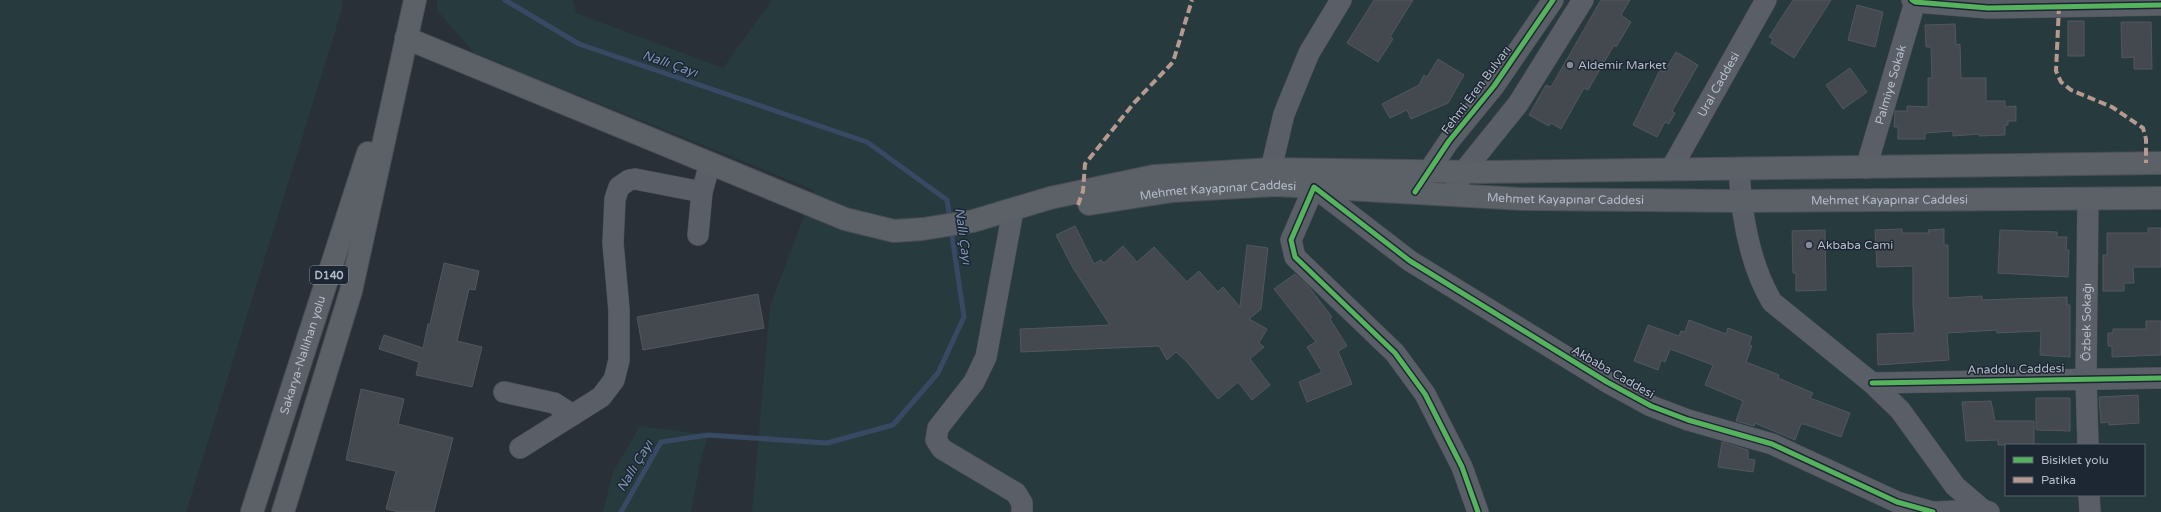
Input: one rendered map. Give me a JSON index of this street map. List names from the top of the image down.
{
  "streets": {
    "main road": ["Mehmet Kayapınar Caddesi", "D140", "Sakarya-Nallıhan yolu"],
    "street": [
      "Ural Caddesi",
      "Palmiye Sokak",
      "Fehmi Eren Bulvarı",
      "Özbek Sokağı",
      "Anadolu Caddesi",
      "Akbaba Caddesi"
    ]
  },
  "crossings": [
    ["Ural Caddesi", "Mehmet Kayapınar Caddesi"],
    ["Palmiye Sokak", "Mehmet Kayapınar Caddesi"],
    ["Fehmi Eren Bulvarı", "Mehmet Kayapınar Caddesi"],
    ["Mehmet Kayapınar Caddesi", "Özbek Sokağı"],
    ["Mehmet Kayapınar Caddesi", "Akbaba Caddesi"],
    ["Özbek Sokağı", "Anadolu Caddesi"]
  ],
  "water": ["Nallı Çayı"],
  "places": ["Aldemir Market", "Akbaba Cami"],
  "legend": ["Bisiklet yolu", "Patika"]
}
